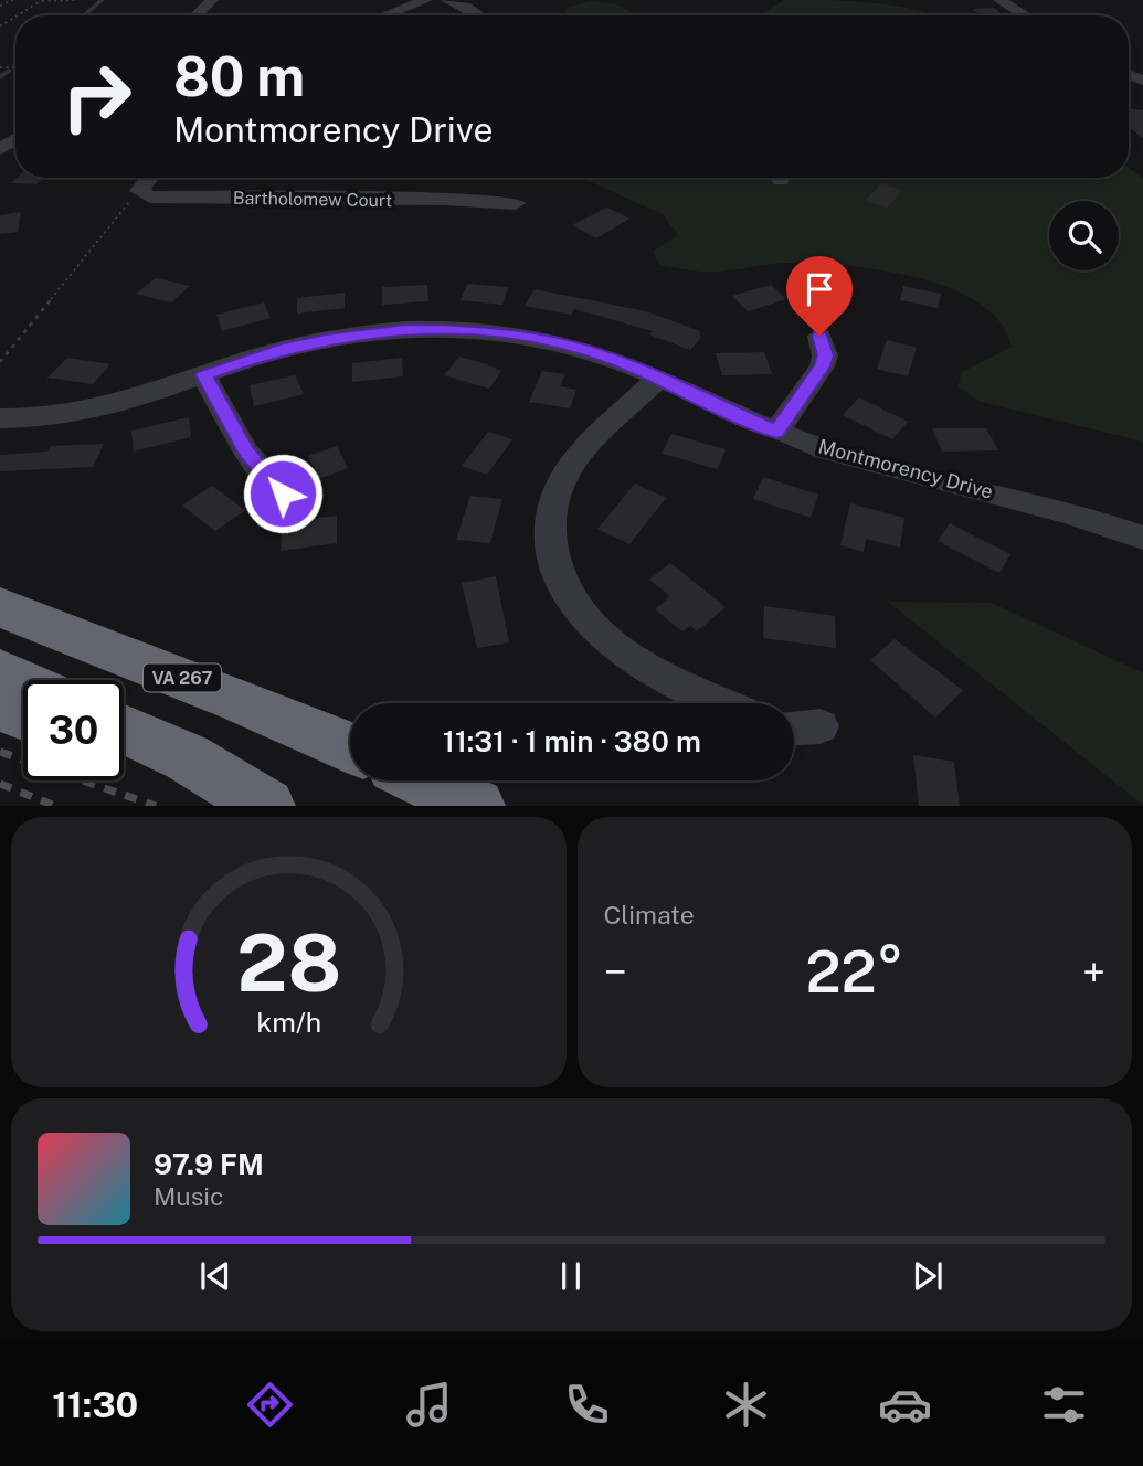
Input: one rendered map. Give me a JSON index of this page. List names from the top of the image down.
{
  "streets": {
    "highway": ["VA 267"],
    "street": ["Bartholomew Court", "Montmorency Drive"]
  },
  "page": {
    "turn": ["80 m", "Montmorency Drive"],
    "limit": "30",
    "trip": "11:31 · 1 min · 380 m",
    "tile": "Climate",
    "heat": ["−", "22°", "+"],
    "song": ["97.9 FM", "Music"],
    "tabs": "11:30",
    "gauge": ["28", "km/h"]
  }
}
